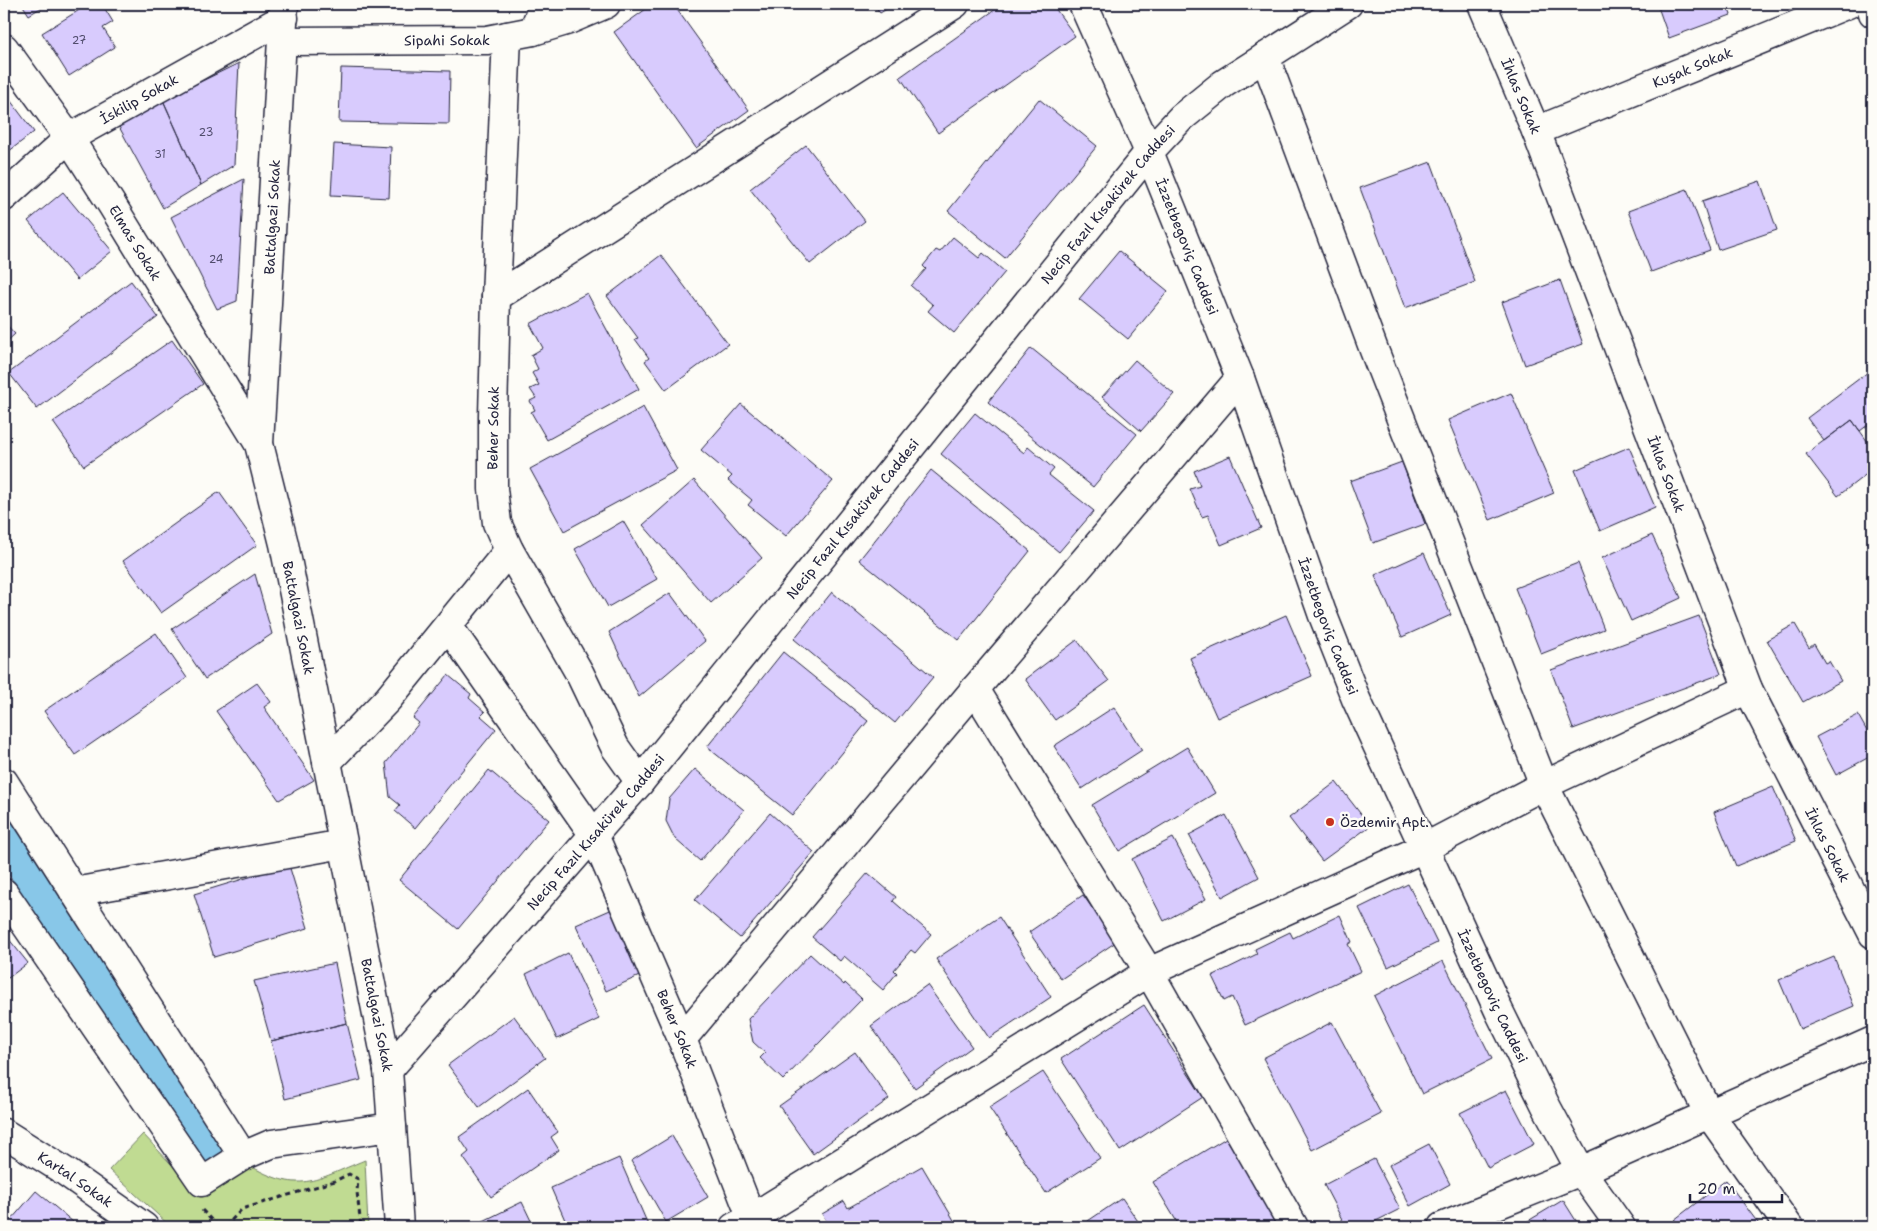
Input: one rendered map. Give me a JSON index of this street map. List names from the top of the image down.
{
  "streets": {
    "street": [
      "Sipahi Sokak",
      "Kuşak Sokak",
      "İhlas Sokak",
      "İskilip Sokak",
      "Necip Fazıl Kısakürek Caddesi",
      "Battalgazi Sokak",
      "Elmas Sokak",
      "İzzetbegoviç Caddesi",
      "Beher Sokak",
      "Kartal Sokak"
    ]
  },
  "crossings": [
    ["Sipahi Sokak", "İskilip Sokak"],
    ["Sipahi Sokak", "Battalgazi Sokak"],
    ["Sipahi Sokak", "Beher Sokak"],
    ["Kuşak Sokak", "İhlas Sokak"],
    ["İskilip Sokak", "Battalgazi Sokak"],
    ["İskilip Sokak", "Elmas Sokak"],
    ["Necip Fazıl Kısakürek Caddesi", "Battalgazi Sokak"],
    ["Necip Fazıl Kısakürek Caddesi", "İzzetbegoviç Caddesi"],
    ["Necip Fazıl Kısakürek Caddesi", "Beher Sokak"],
    ["Battalgazi Sokak", "Elmas Sokak"]
  ],
  "places": ["Özdemir Apt."],
  "house_numbers": [
    "27",
    "23",
    "31",
    "24"
  ],
  "scale_bar": "20 m"
}
